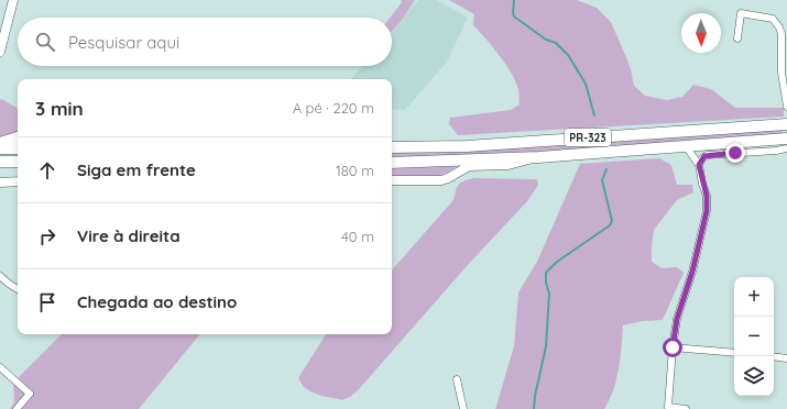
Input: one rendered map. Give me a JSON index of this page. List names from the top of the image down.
{
  "streets": {
    "highway": ["PR-323"]
  },
  "north": "bottom",
  "page": {
    "search": "Pesquisar aqui",
    "heading": ["3 min", "A pé · 220 m"],
    "list": [
      ["Siga em frente", "180 m"],
      ["Vire à direita", "40 m"],
      "Chegada ao destino"
    ],
    "map_buttons": ["+", "−"]
  }
}
